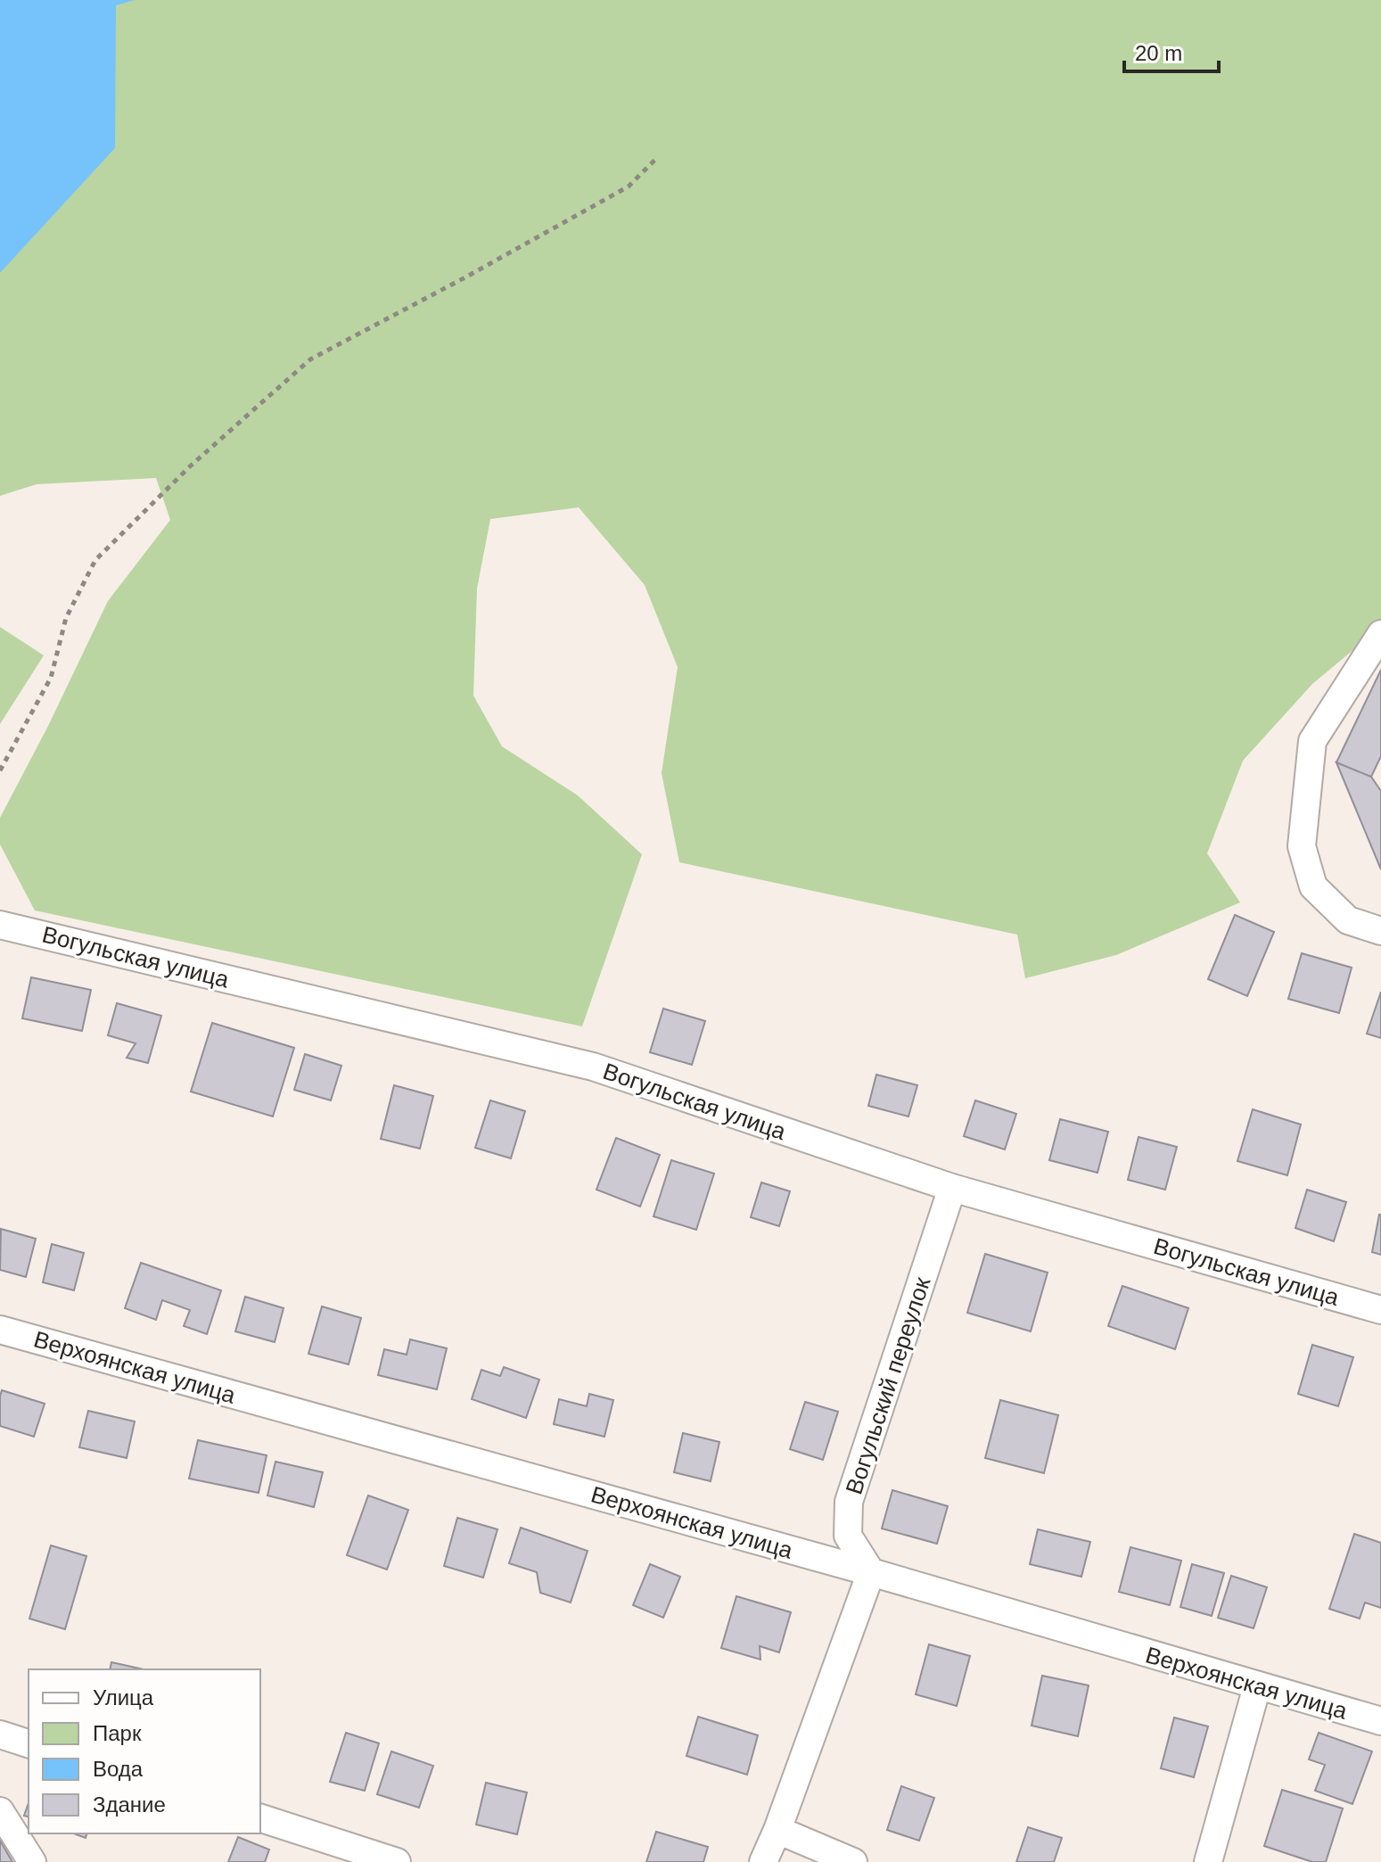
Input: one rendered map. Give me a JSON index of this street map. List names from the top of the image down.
{
  "streets": {
    "street": ["Вогульская улица", "Верхоянская улица", "Вогульский переулок"]
  },
  "crossings": [
    ["Вогульская улица", "Вогульский переулок"],
    ["Верхоянская улица", "Вогульский переулок"]
  ],
  "legend": [
    "Улица",
    "Парк",
    "Вода",
    "Здание"
  ],
  "scale_bar": "20 m"
}
